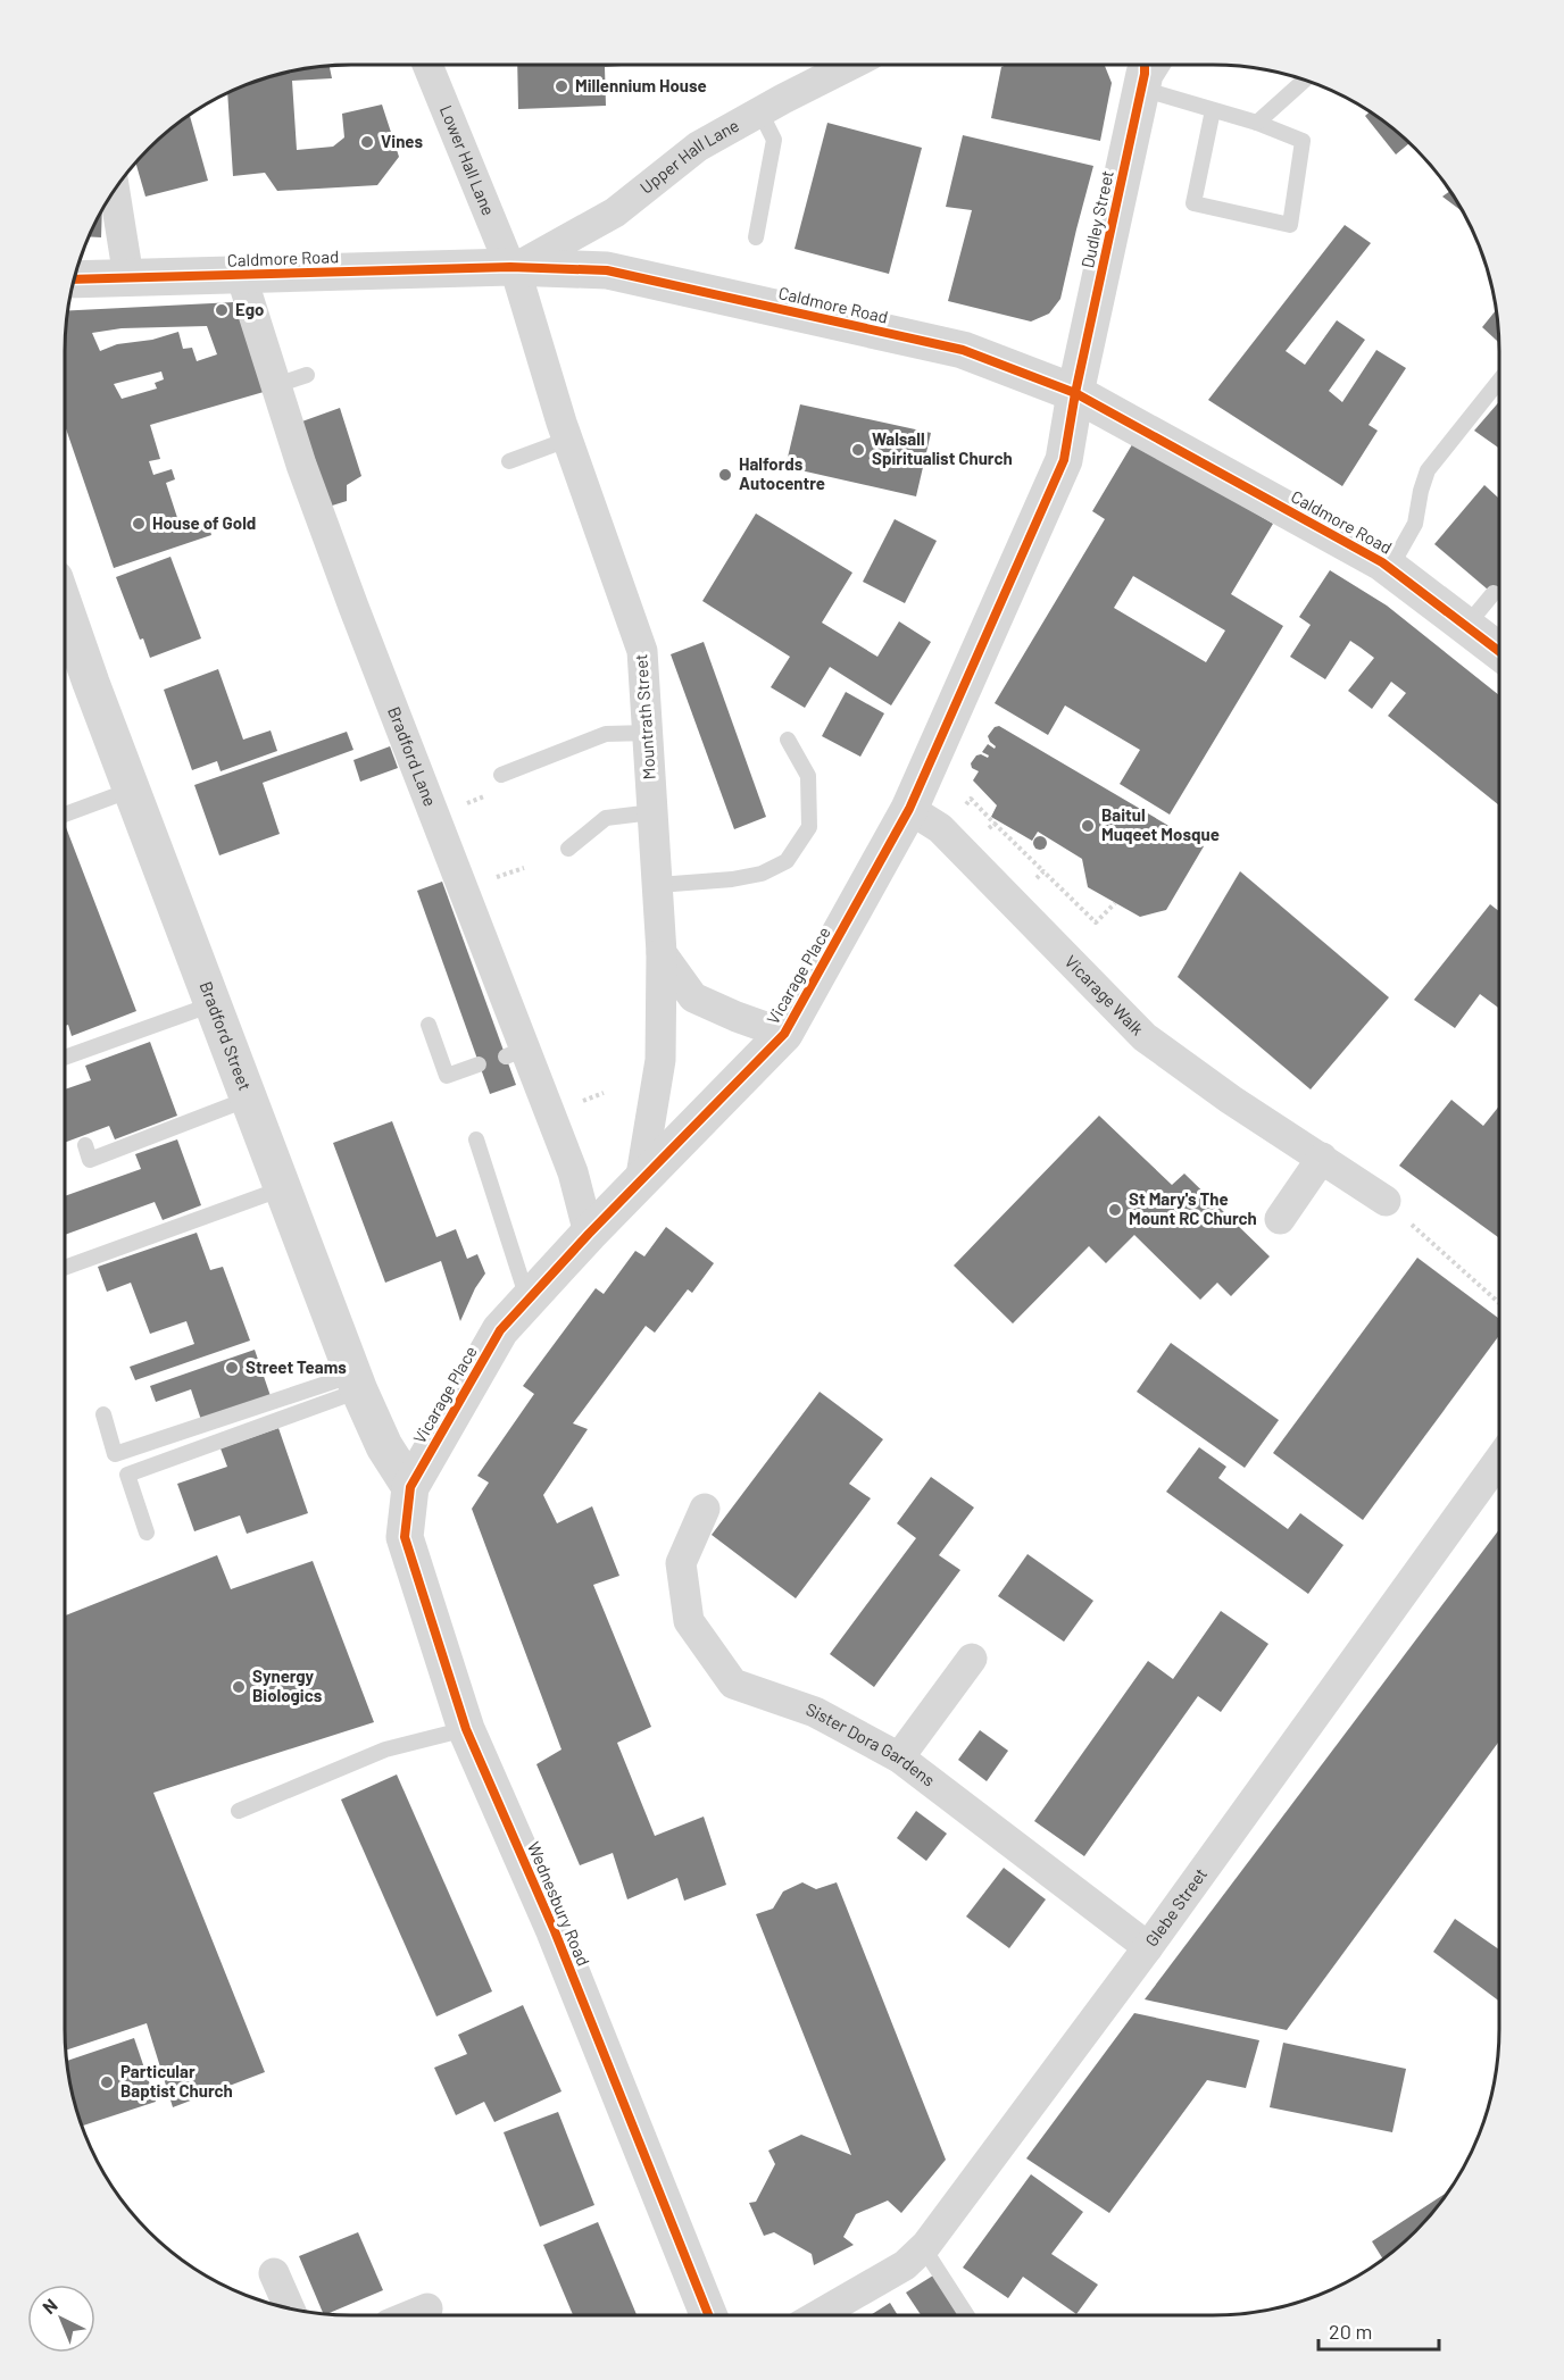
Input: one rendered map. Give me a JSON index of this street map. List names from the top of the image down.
{
  "streets": {
    "street": [
      "Upper Hall Lane",
      "Lower Hall Lane",
      "Dudley Street",
      "Caldmore Road",
      "Mountrath Street",
      "Bradford Lane",
      "Vicarage Place",
      "Vicarage Walk",
      "Bradford Street",
      "Sister Dora Gardens",
      "Wednesbury Road",
      "Glebe Street"
    ]
  },
  "crossings": [
    ["Upper Hall Lane", "Lower Hall Lane"],
    ["Upper Hall Lane", "Caldmore Road"],
    ["Upper Hall Lane", "Mountrath Street"],
    ["Lower Hall Lane", "Caldmore Road"],
    ["Lower Hall Lane", "Mountrath Street"],
    ["Dudley Street", "Caldmore Road"],
    ["Dudley Street", "Vicarage Place"],
    ["Caldmore Road", "Mountrath Street"],
    ["Caldmore Road", "Bradford Lane"],
    ["Caldmore Road", "Vicarage Place"],
    ["Mountrath Street", "Vicarage Place"],
    ["Bradford Lane", "Vicarage Place"],
    ["Vicarage Place", "Vicarage Walk"],
    ["Vicarage Place", "Bradford Street"],
    ["Vicarage Place", "Wednesbury Road"],
    ["Bradford Street", "Wednesbury Road"],
    ["Sister Dora Gardens", "Glebe Street"]
  ],
  "places": [
    "Millennium House",
    "Vines",
    "Ego",
    "Walsall Spiritualist Church",
    "Halfords Autocentre",
    "House of Gold",
    "Baitul Muqeet Mosque",
    "St Mary's The Mount RC Church",
    "Street Teams",
    "Synergy Biologics",
    "Particular Baptist Church"
  ],
  "scale_bar": "20 m",
  "north": "top left"
}
